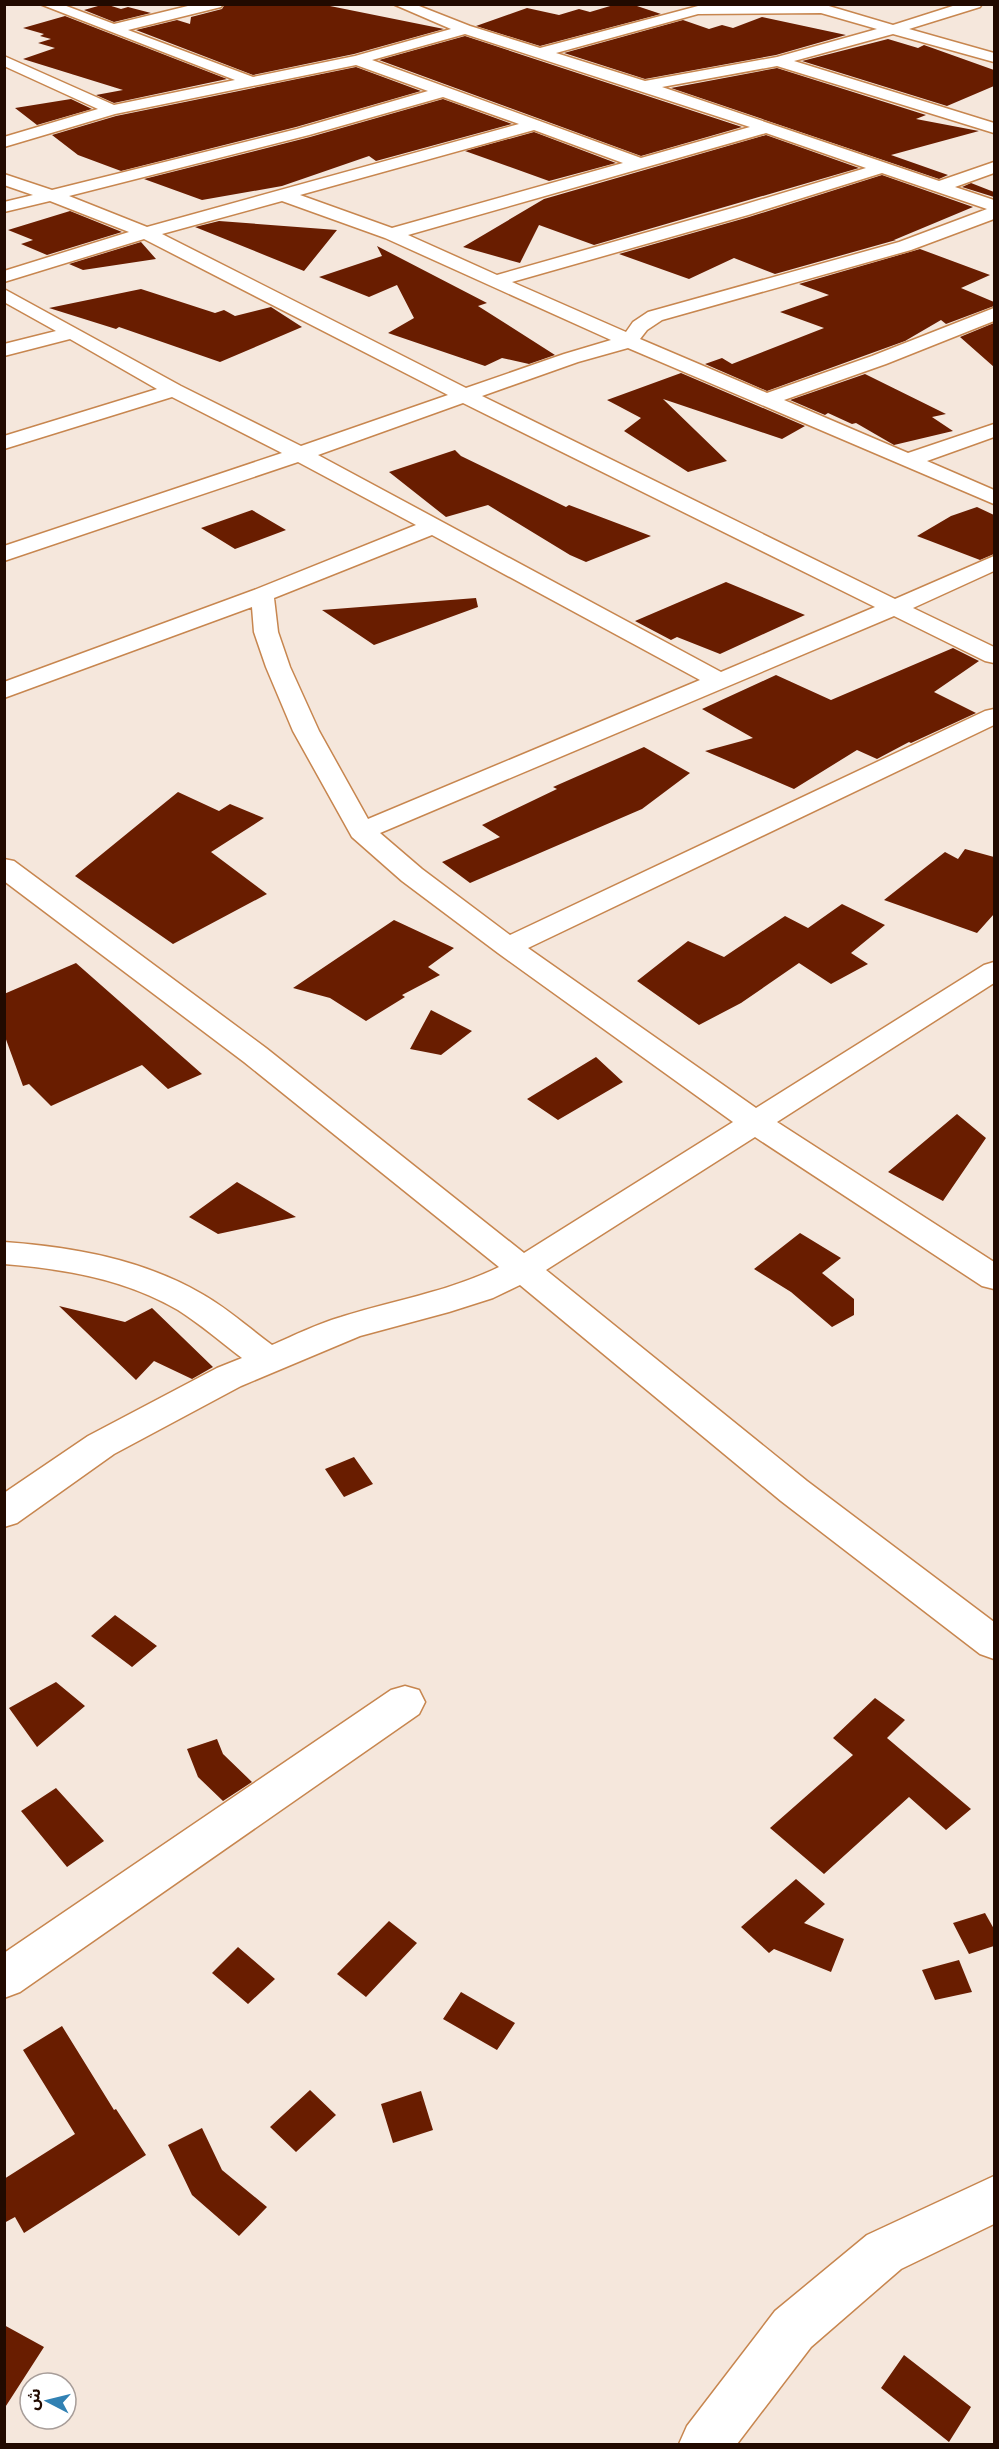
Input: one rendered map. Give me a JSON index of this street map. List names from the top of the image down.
{
  "north": "left"
}
